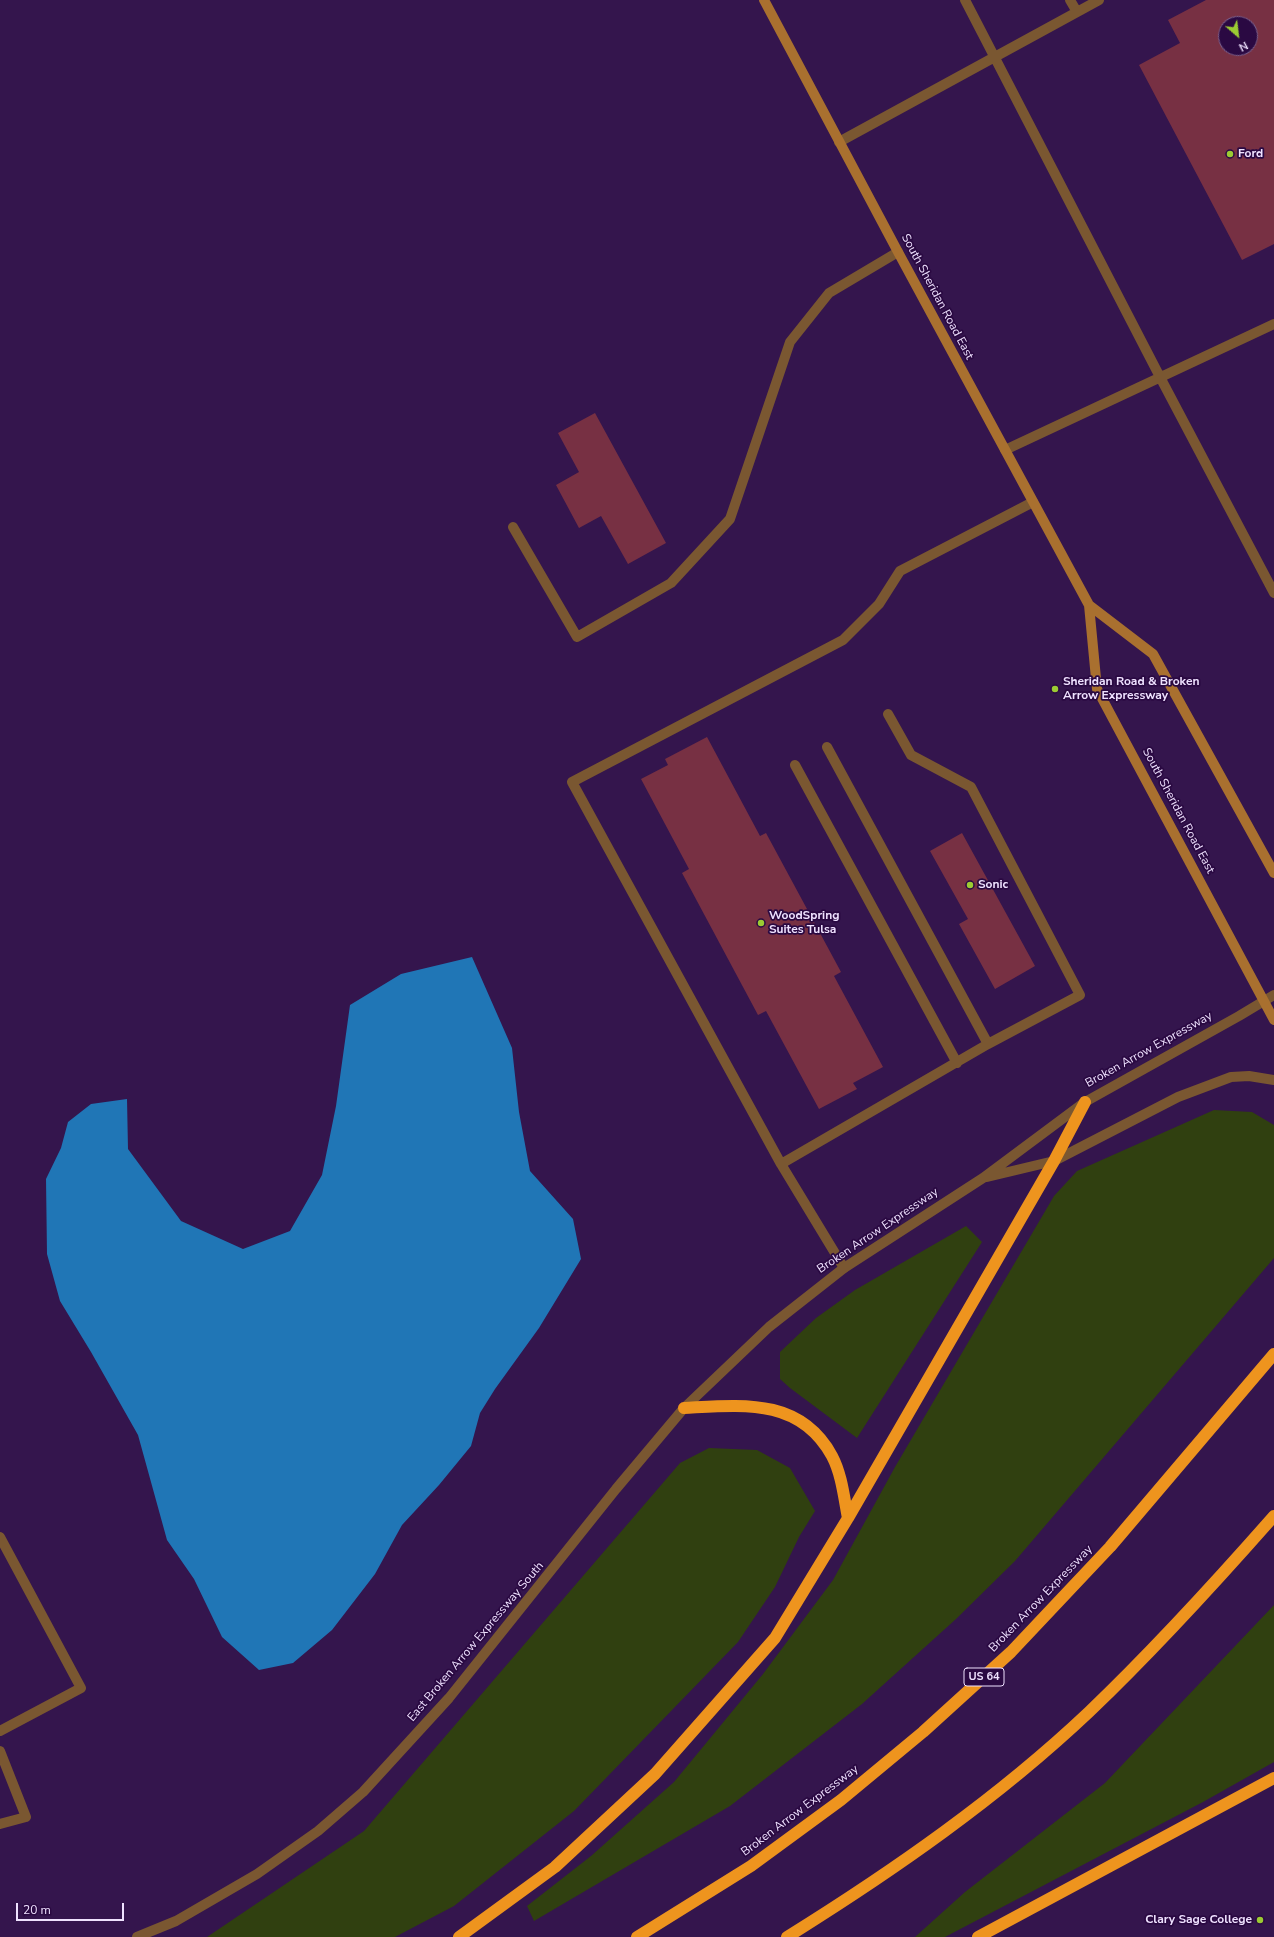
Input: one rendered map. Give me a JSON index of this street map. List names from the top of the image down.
{
  "streets": {
    "highway": ["Broken Arrow Expressway", "US 64"],
    "main road": ["South Sheridan Road East"],
    "street": ["East Broken Arrow Expressway South"]
  },
  "crossings": [
    ["South Sheridan Road East", "Broken Arrow Expressway"],
    ["Broken Arrow Expressway", "East Broken Arrow Expressway South"]
  ],
  "places": [
    "Ford",
    "Sheridan Road & Broken Arrow Expressway",
    "Sonic",
    "WoodSpring Suites Tulsa",
    "Clary Sage College"
  ],
  "scale_bar": "20 m",
  "north": "bottom right"
}
